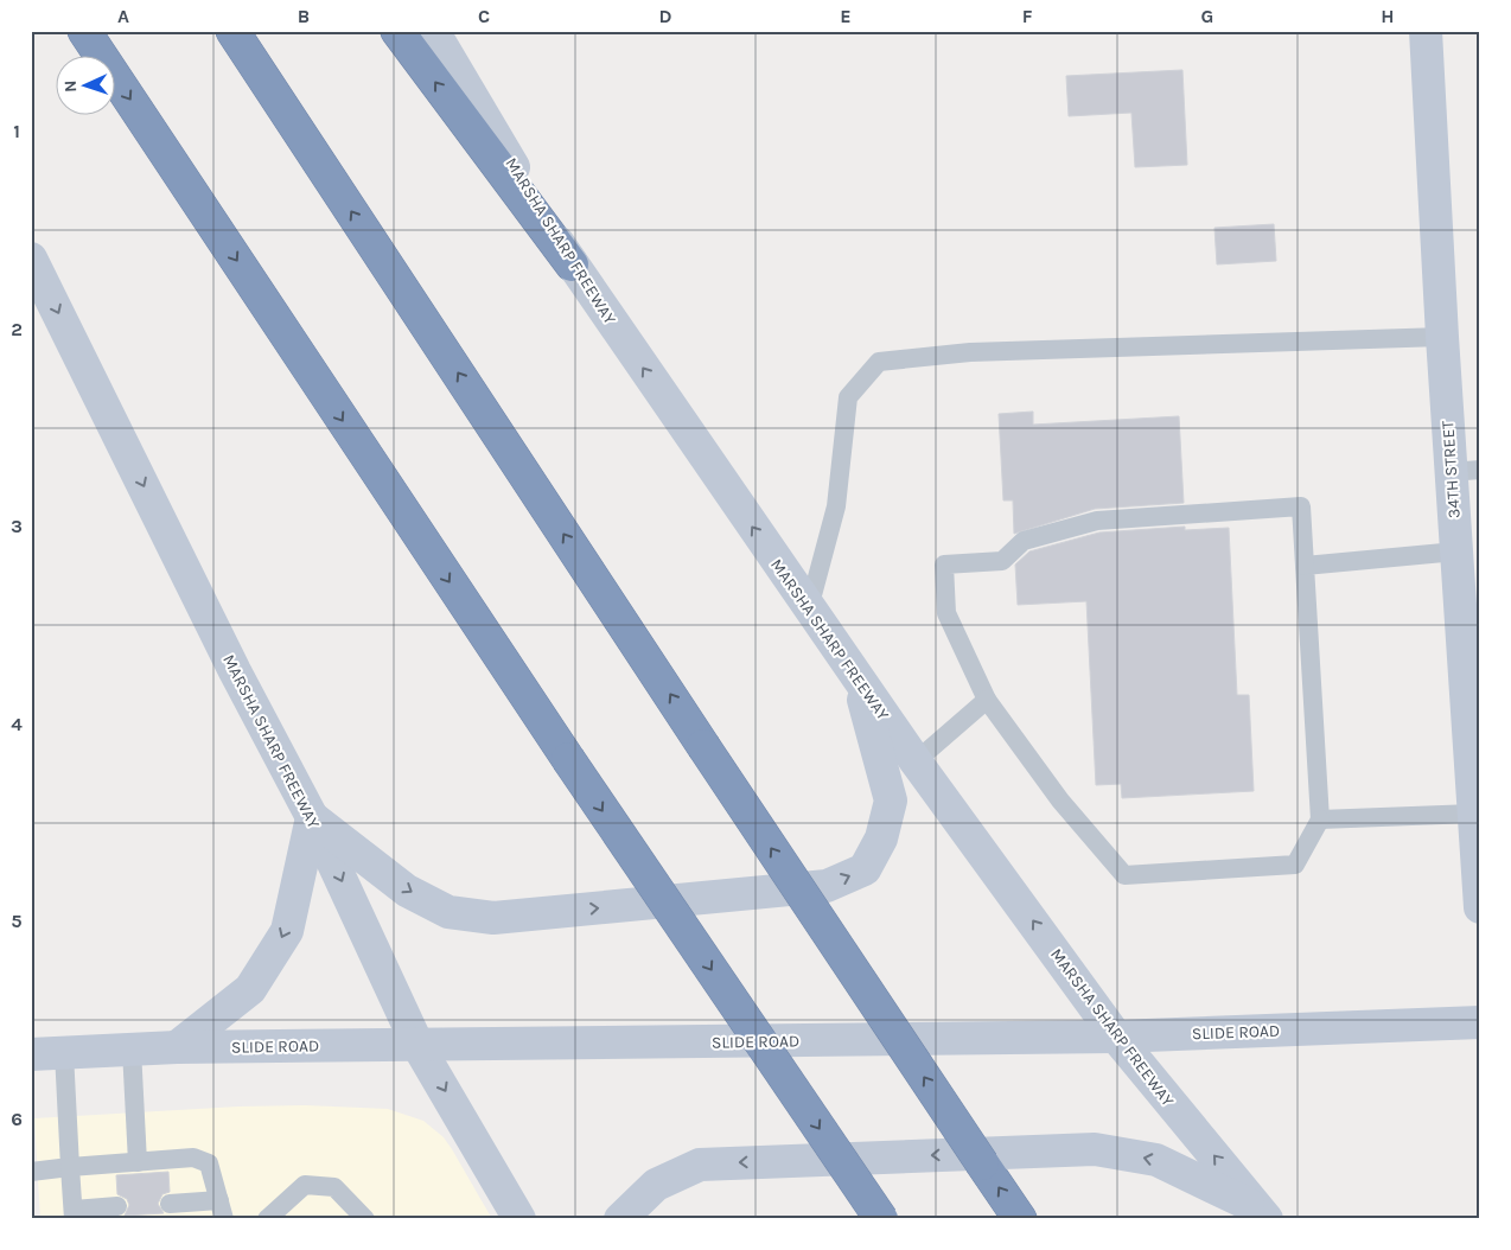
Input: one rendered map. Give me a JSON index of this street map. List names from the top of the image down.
{
  "streets": {
    "main road": ["MARSHA SHARP FREEWAY", "34TH STREET", "SLIDE ROAD"]
  },
  "crossings": [
    ["MARSHA SHARP FREEWAY", "SLIDE ROAD"]
  ],
  "north": "left",
  "grid": {
    "columns": [
      "A",
      "B",
      "C",
      "D",
      "E",
      "F",
      "G",
      "H"
    ],
    "rows": [
      "1",
      "2",
      "3",
      "4",
      "5",
      "6"
    ]
  }
}
